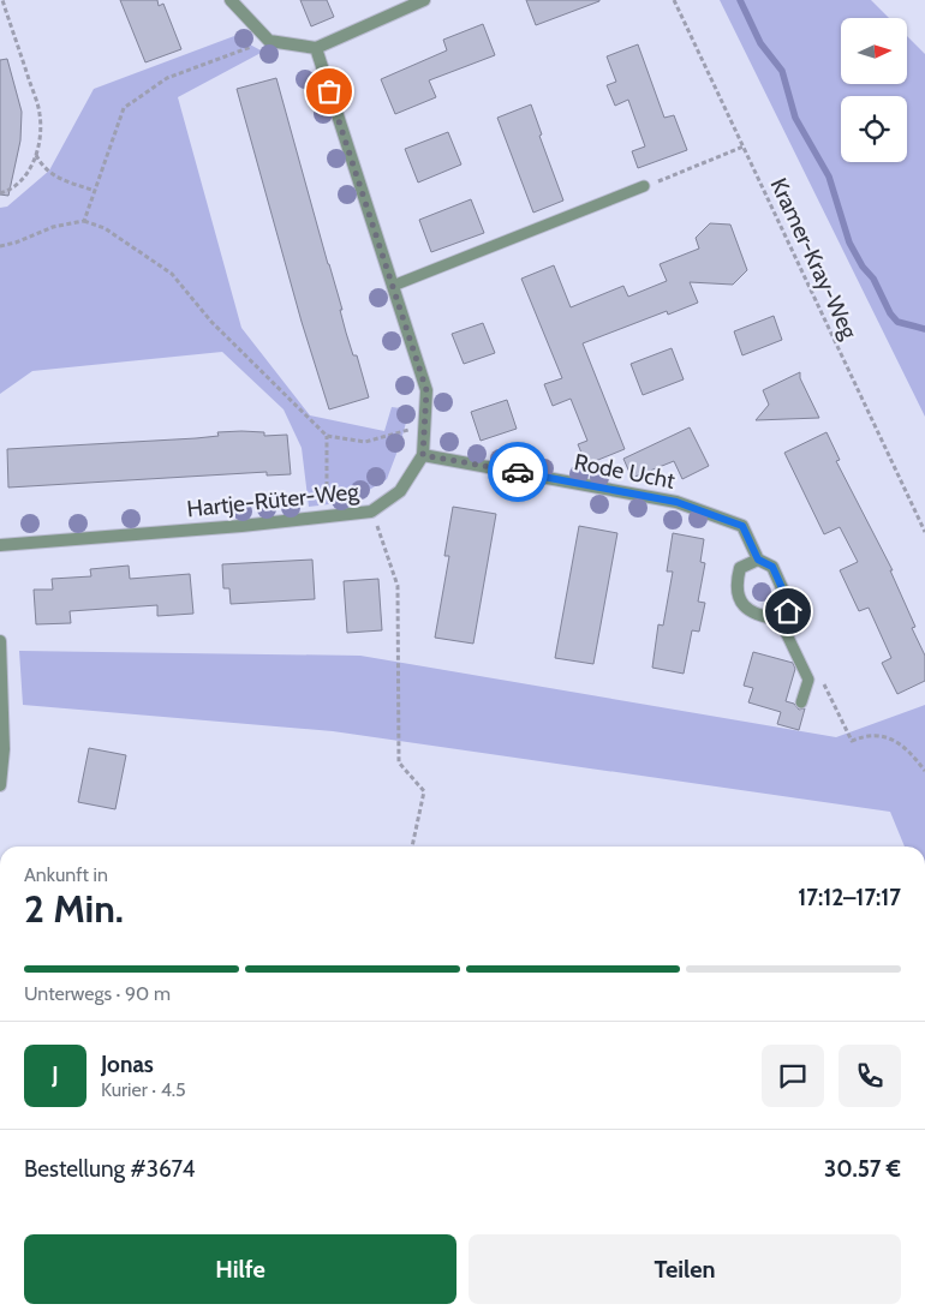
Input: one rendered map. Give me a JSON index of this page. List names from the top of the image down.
{
  "streets": {
    "street": ["Rode Ucht", "Hartje-Rüter-Weg"],
    "path": ["Kramer-Kray-Weg"]
  },
  "crossings": [
    ["Rode Ucht", "Hartje-Rüter-Weg"]
  ],
  "north": "right",
  "page": {
    "heading": ["2 Min.", "Ankunft in", "17:12–17:17"],
    "panel": [
      "Jonas",
      "Kurier · 4.5",
      "Bestellung #3674",
      "30.57 €"
    ],
    "bar": "Unterwegs · 90 m",
    "round": "J",
    "buttons": ["Hilfe", "Teilen"]
  }
}
